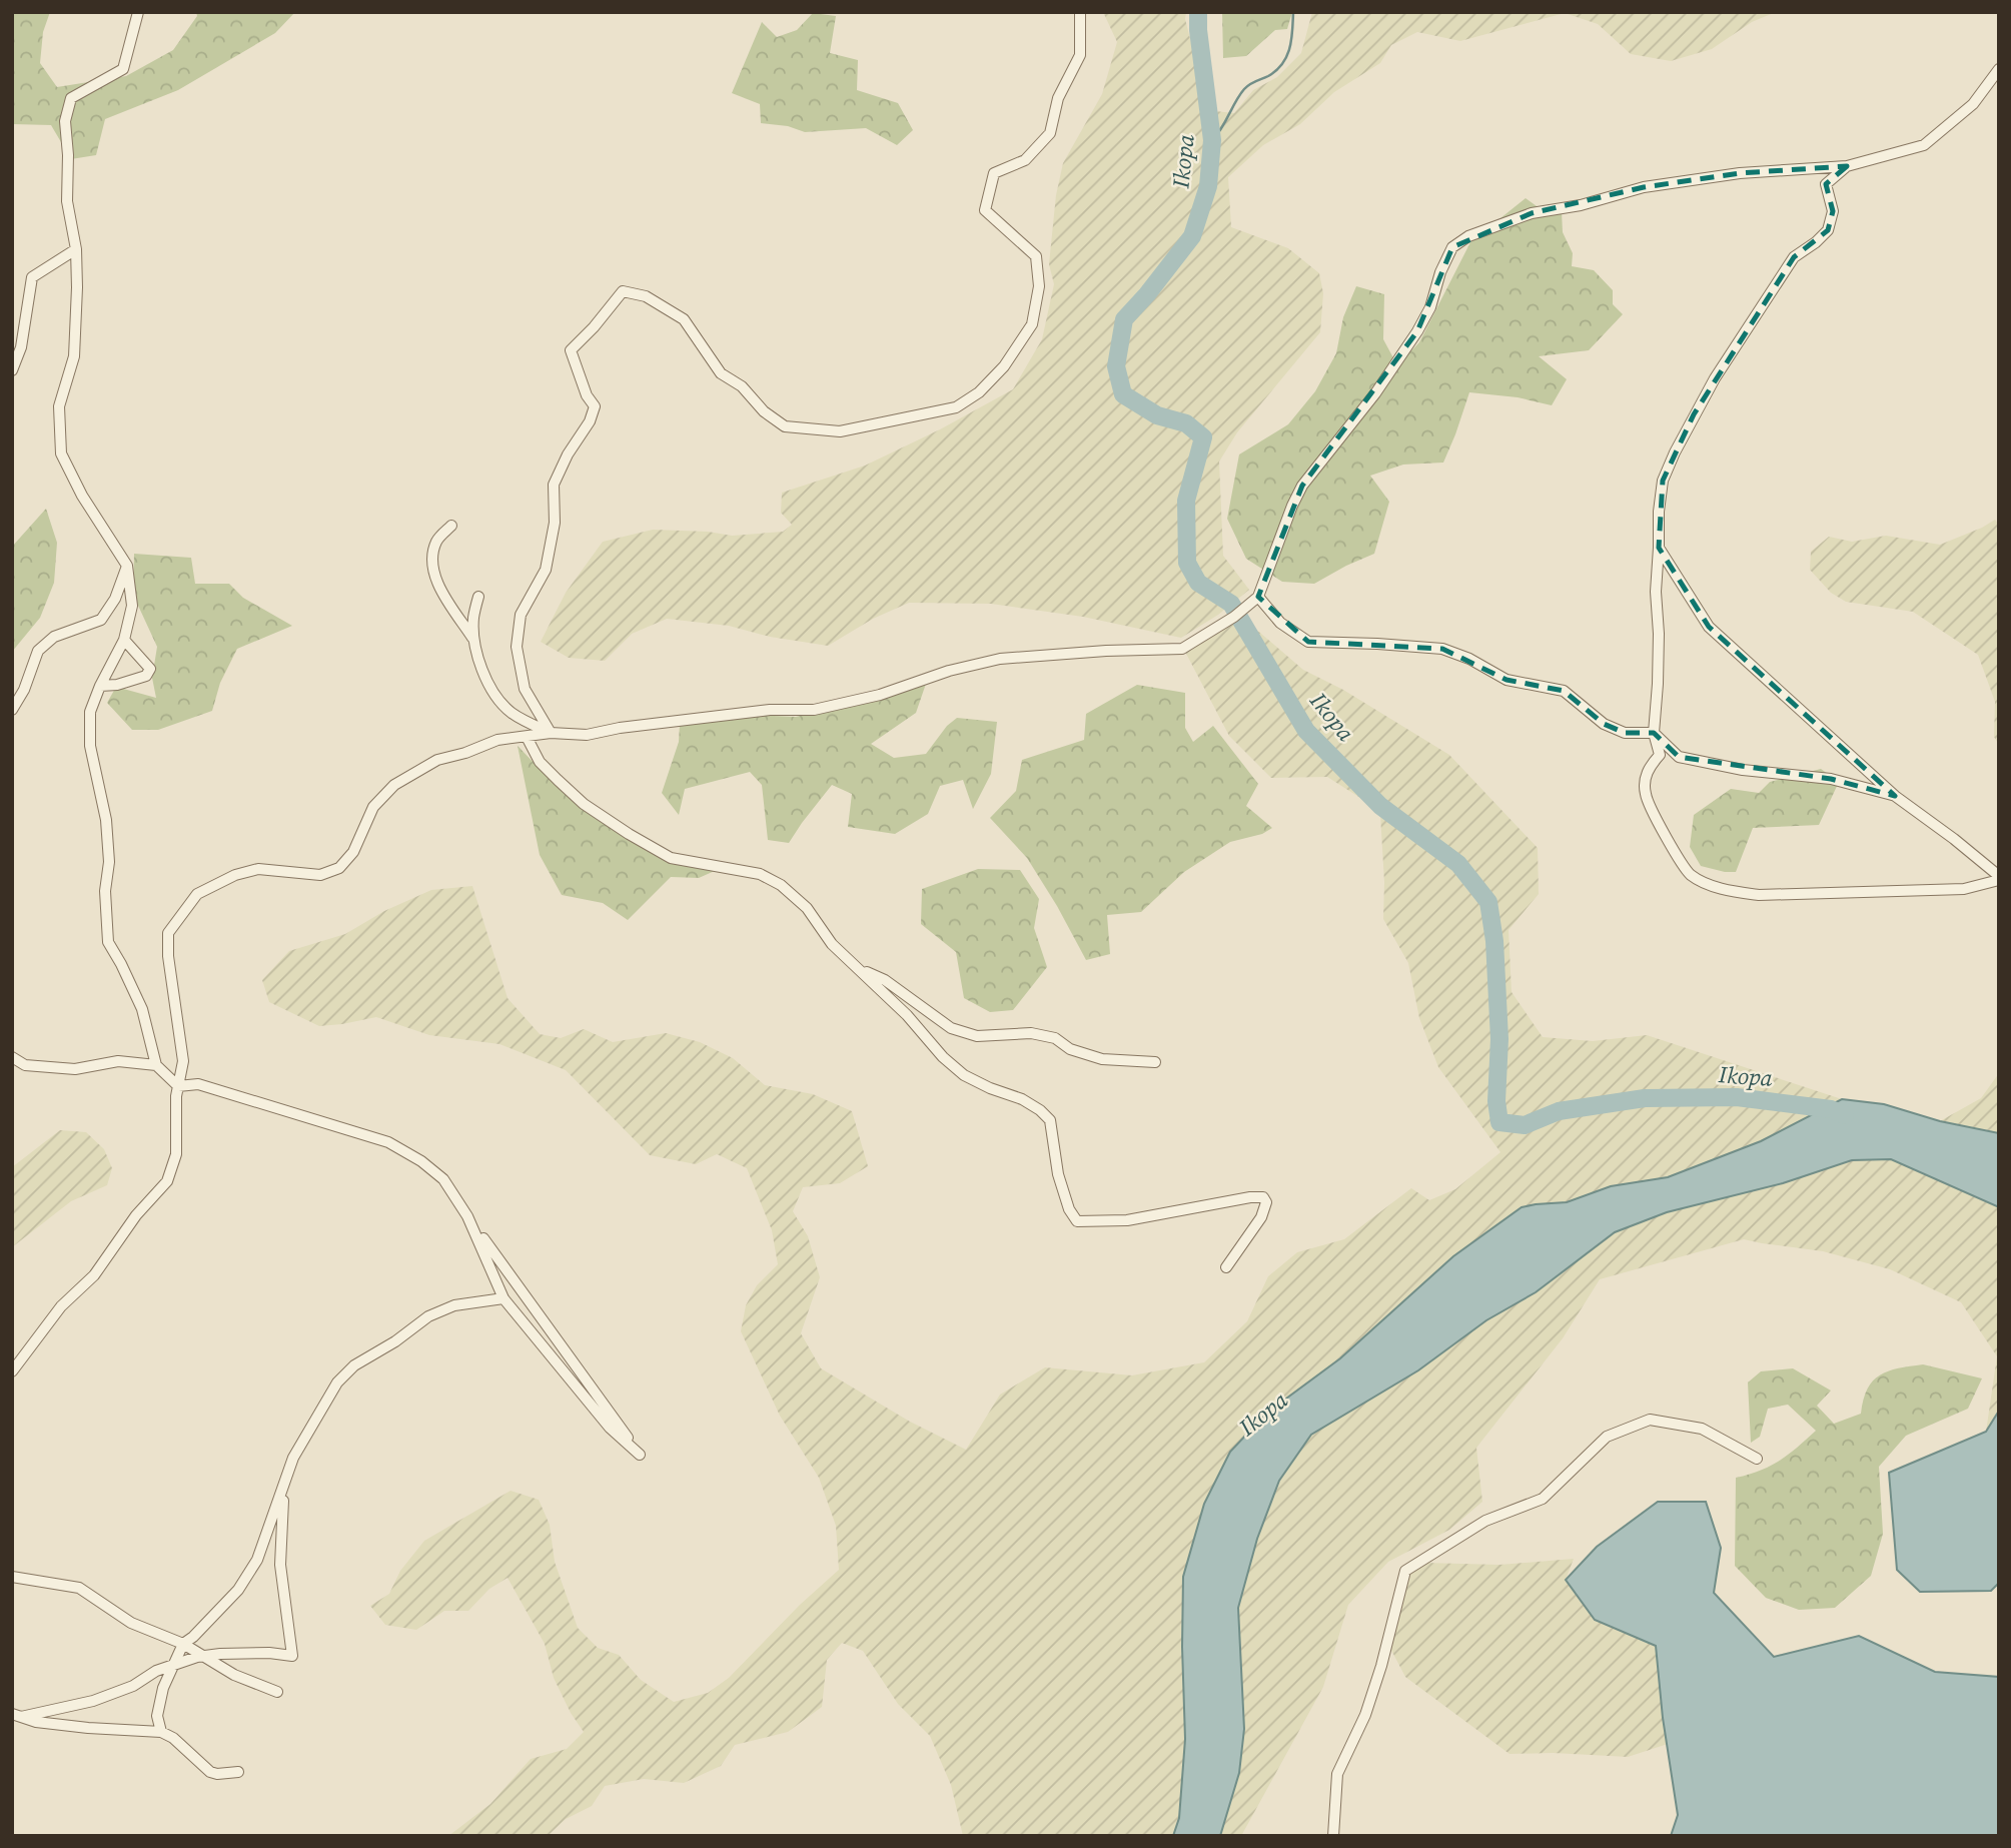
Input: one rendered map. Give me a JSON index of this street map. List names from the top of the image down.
{
  "water": ["Ikopa"]
}
